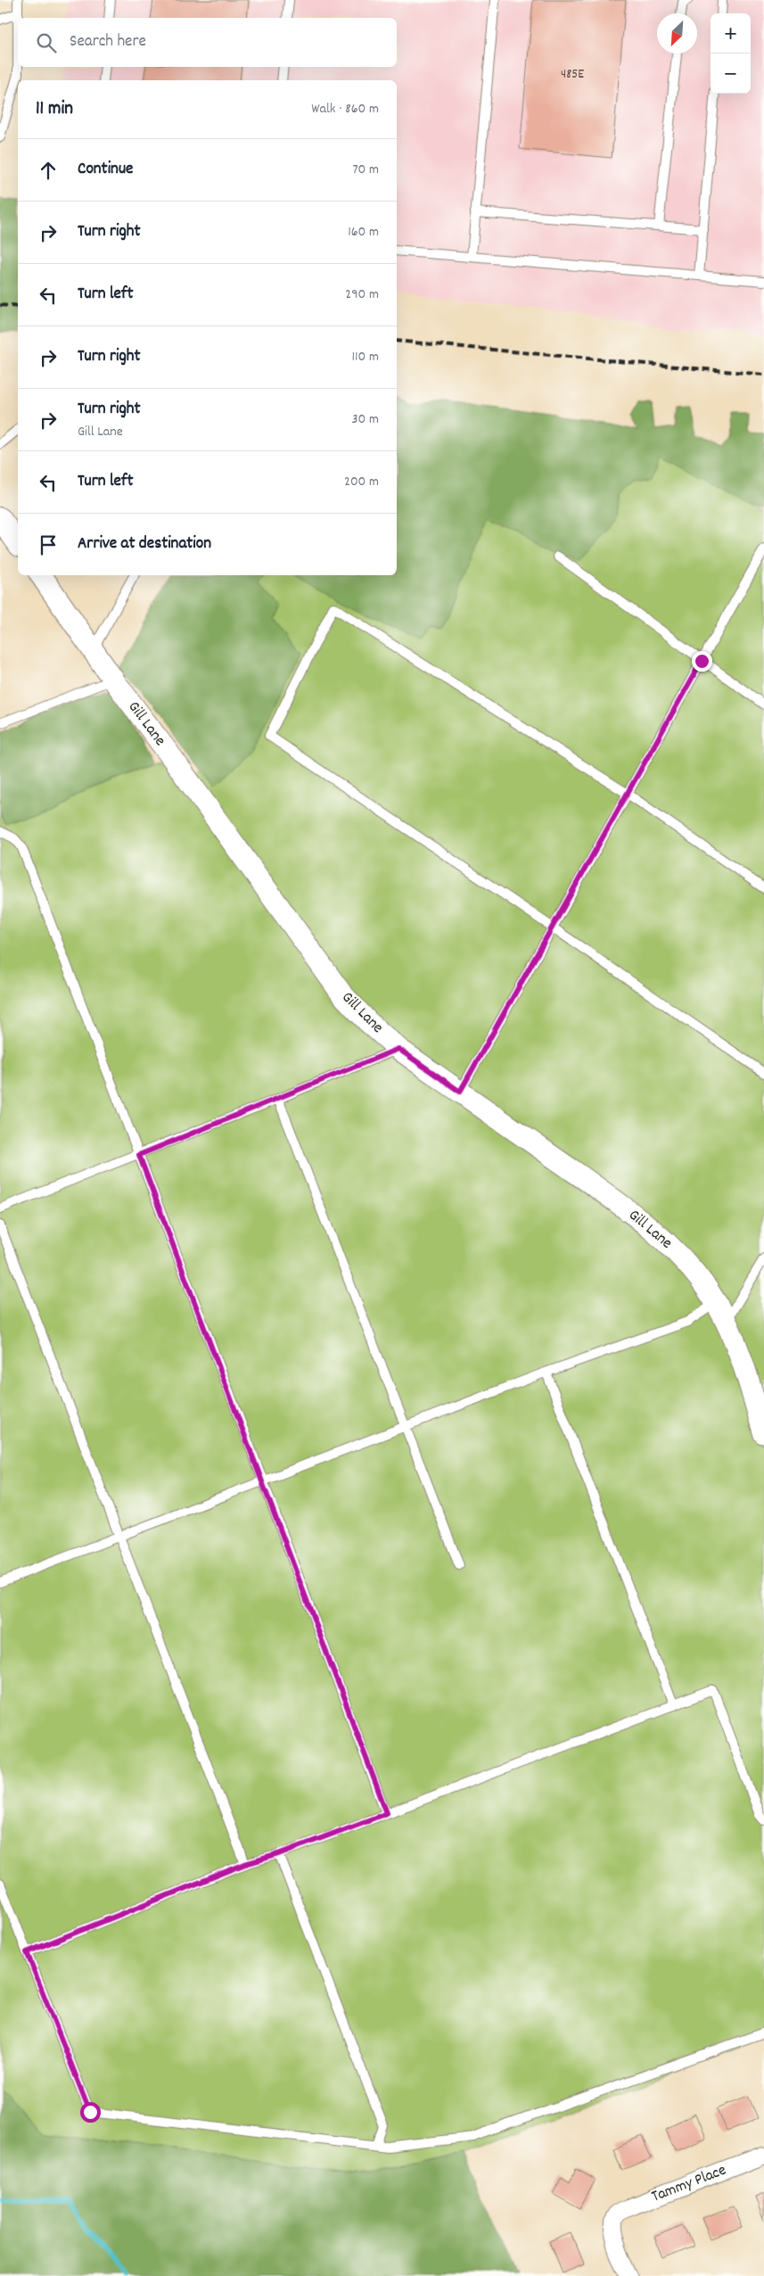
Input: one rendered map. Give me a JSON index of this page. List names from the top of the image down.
{
  "streets": {
    "street": ["Gill Lane", "Tammy Place"]
  },
  "house_numbers": ["485E"],
  "north": "bottom left",
  "page": {
    "map_buttons": ["+", "−"],
    "search": "Search here",
    "heading": ["11 min", "Walk · 860 m"],
    "list": [
      ["Continue", "70 m"],
      ["Turn right", "160 m"],
      ["Turn left", "290 m"],
      ["Turn right", "110 m"],
      ["Turn right", "Gill Lane", "30 m"],
      ["Turn left", "200 m"],
      "Arrive at destination"
    ]
  }
}
